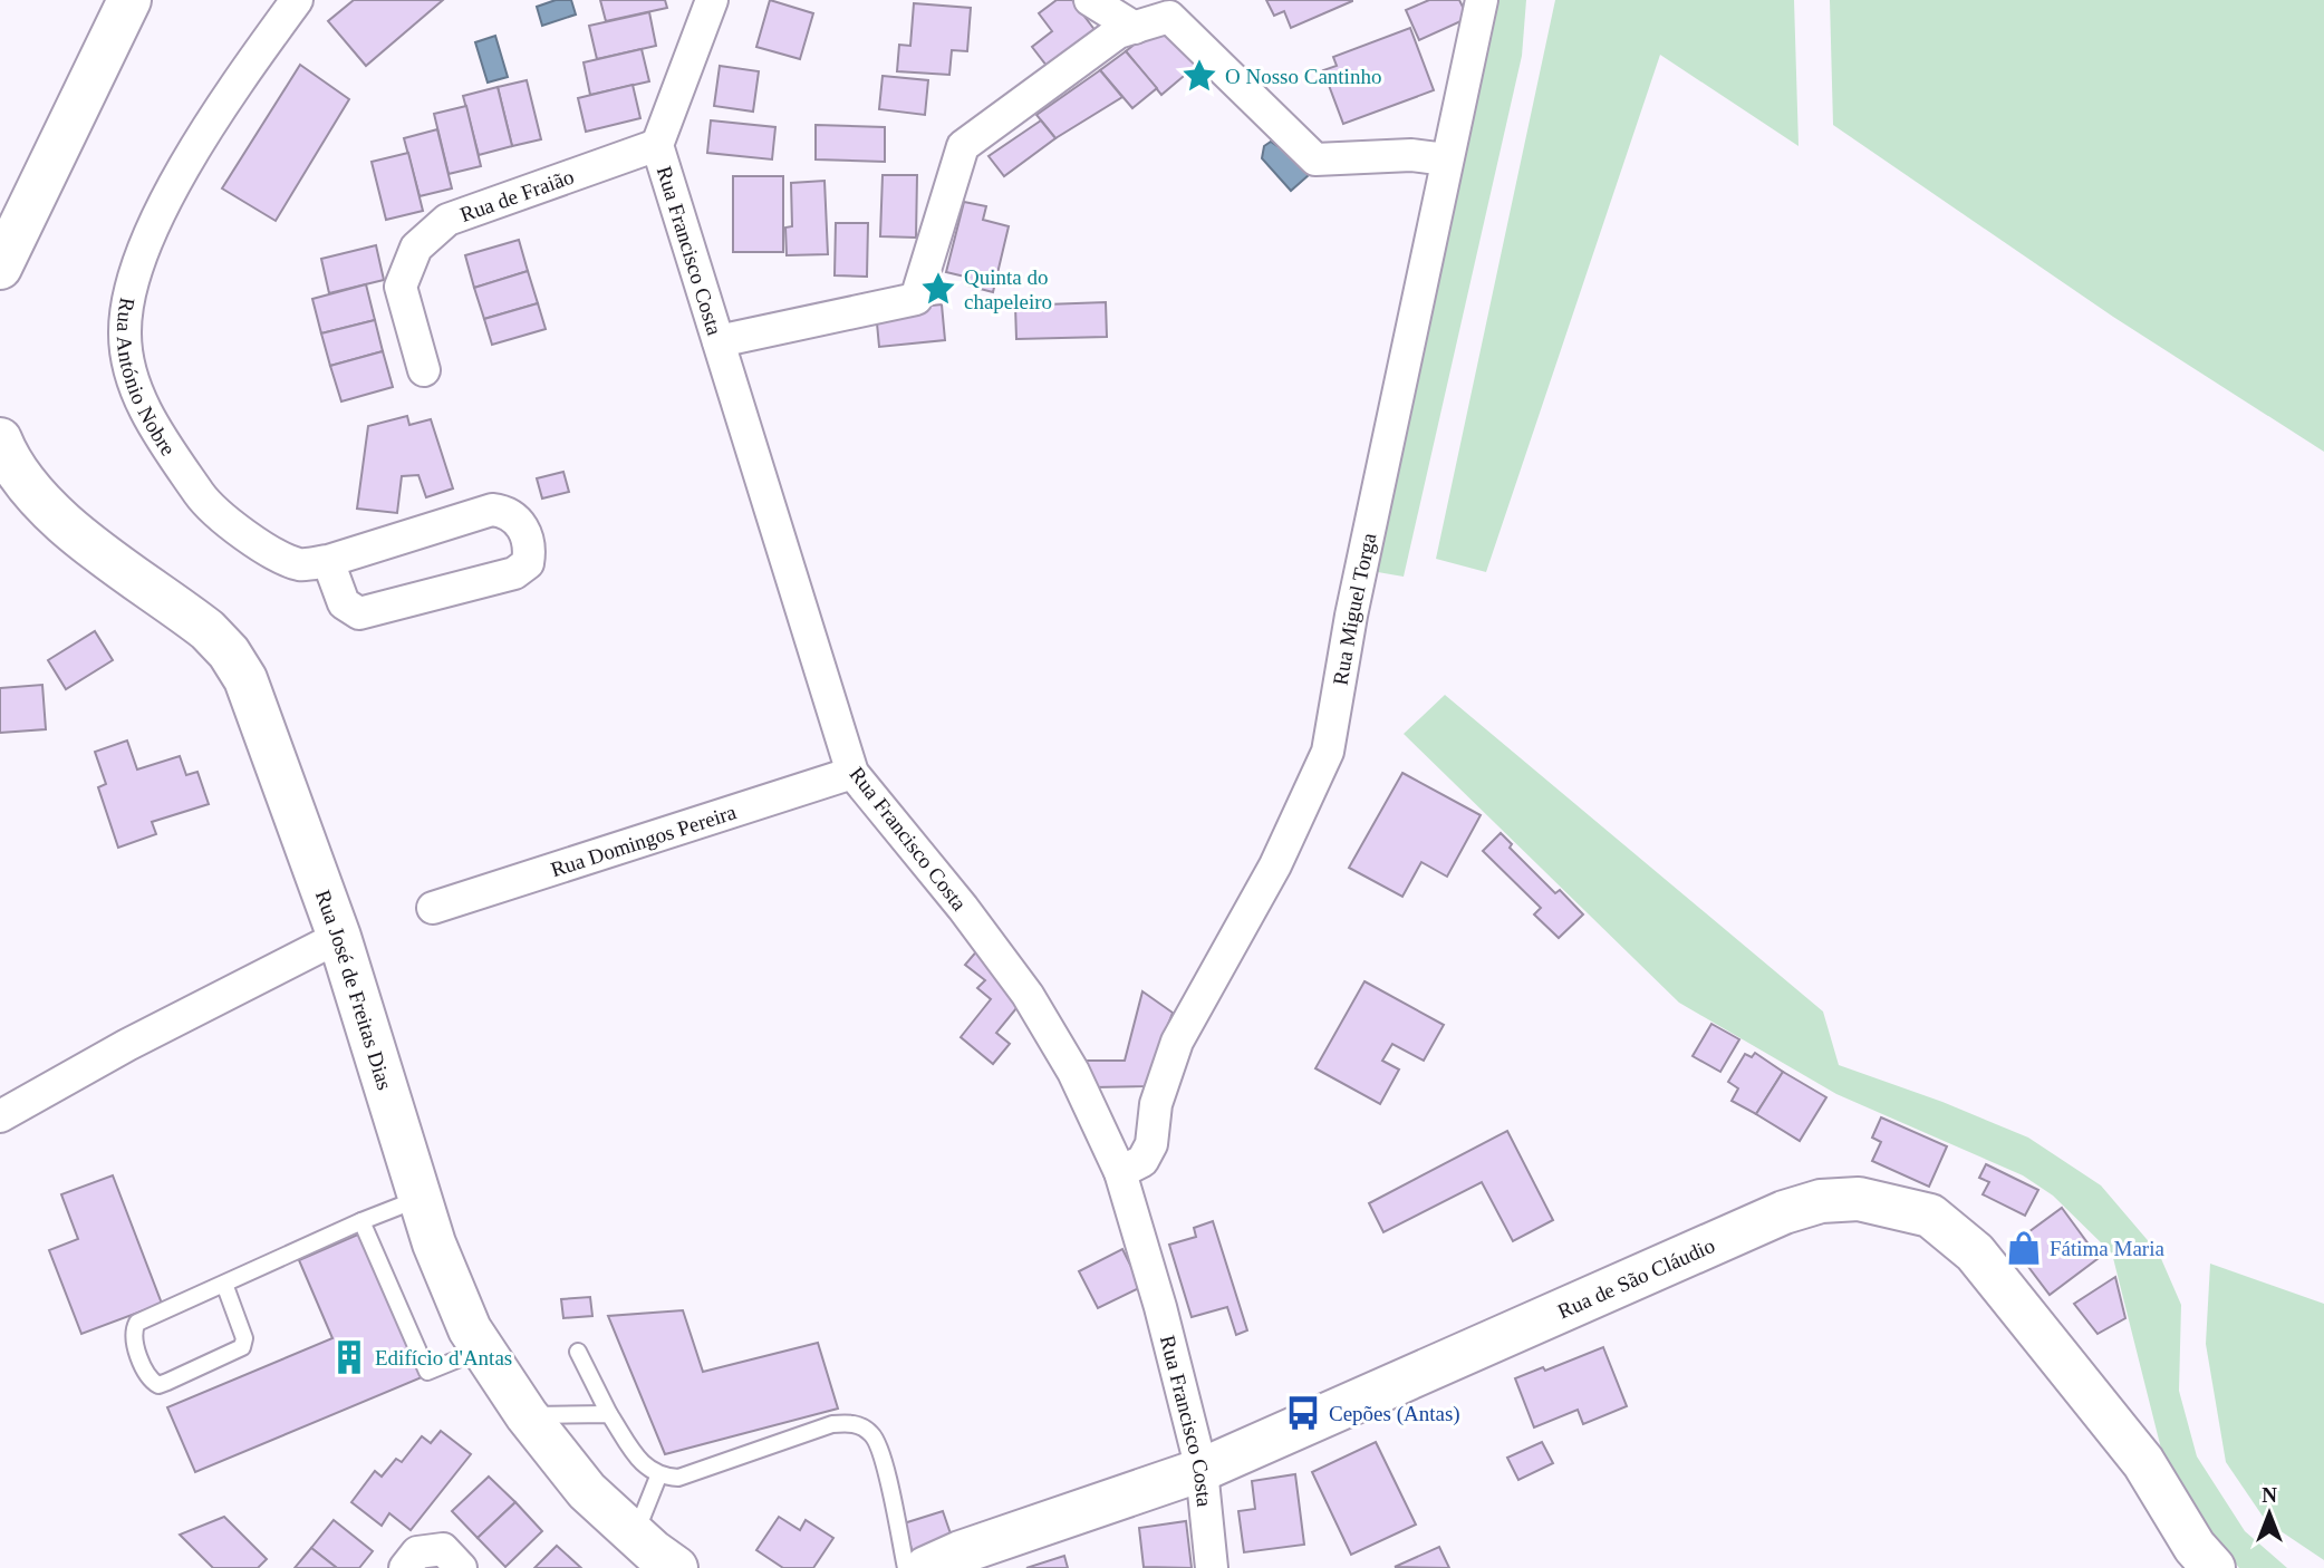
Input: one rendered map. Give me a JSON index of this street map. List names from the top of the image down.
{
  "streets": {
    "main road": ["Rua José de Freitas Dias", "Rua de São Cláudio"],
    "street": [
      "Rua de Fraião",
      "Rua Francisco Costa",
      "Rua António Nobre",
      "Rua Miguel Torga",
      "Rua Domingos Pereira"
    ]
  },
  "crossings": [
    ["Rua de Fraião", "Rua Francisco Costa"],
    ["Rua Francisco Costa", "Rua Miguel Torga"],
    ["Rua Francisco Costa", "Rua Domingos Pereira"],
    ["Rua Francisco Costa", "Rua de São Cláudio"]
  ],
  "places": {
    "place": ["O Nosso Cantinho", "Quinta do chapeleiro"],
    "shop": ["Fátima Maria"],
    "building": ["Edifício d'Antas"],
    "bus stop": ["Cepões (Antas)"]
  },
  "north": "top"
}
